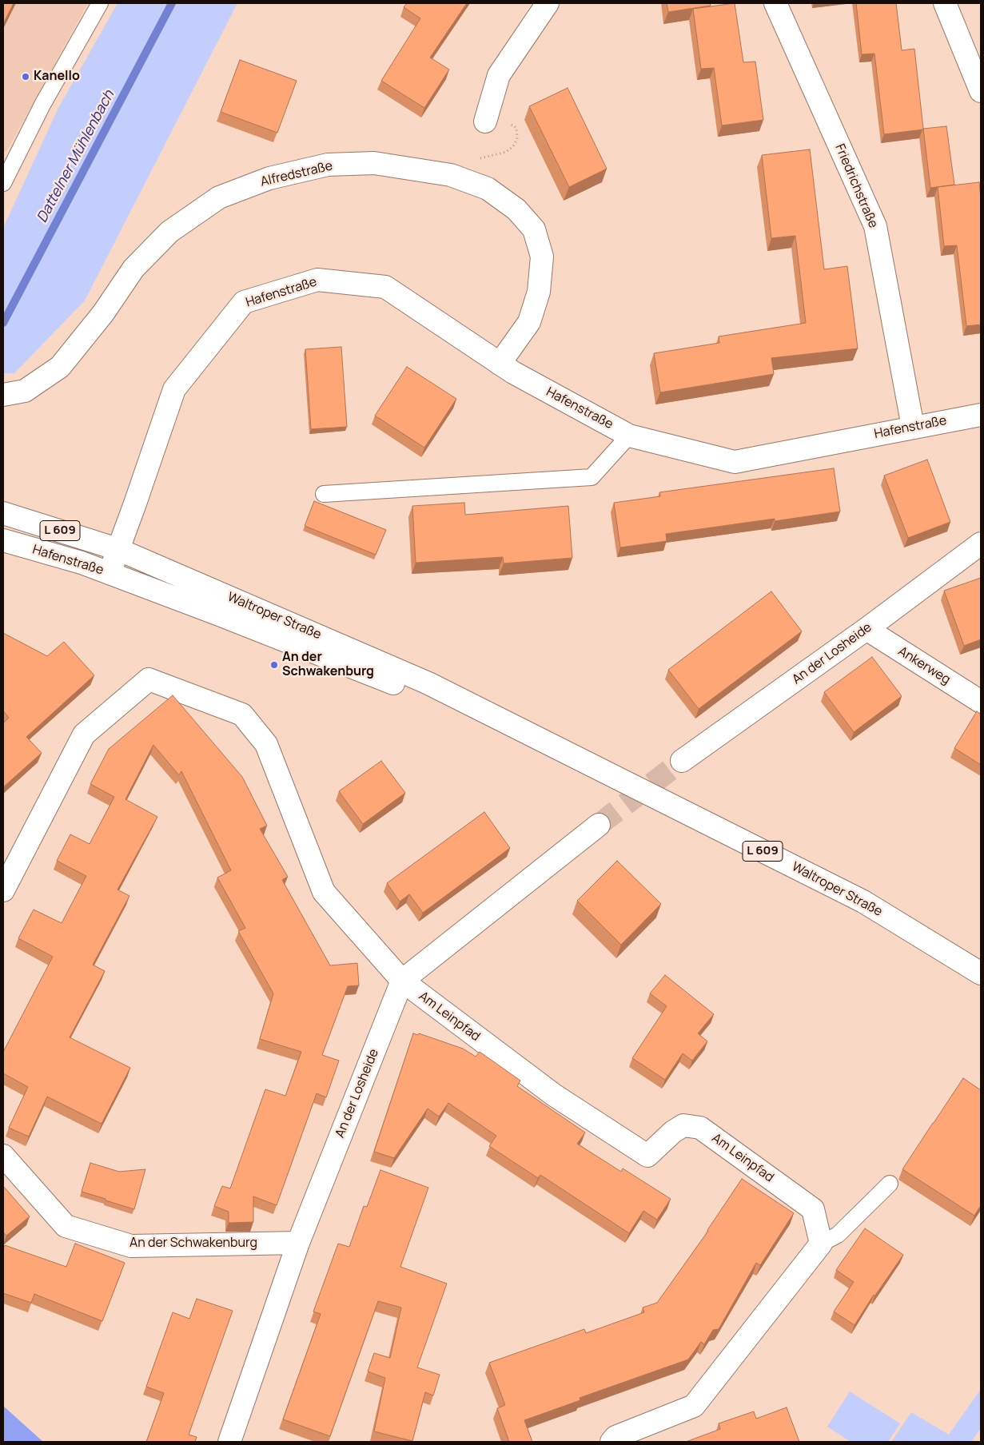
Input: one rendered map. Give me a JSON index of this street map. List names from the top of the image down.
{
  "streets": {
    "street": [
      "Alfredstraße",
      "Friedrichstraße",
      "Hafenstraße",
      "L 609",
      "Waltroper Straße",
      "An der Losheide",
      "Ankerweg",
      "Am Leinpfad",
      "An der Schwakenburg"
    ]
  },
  "crossings": [
    ["Alfredstraße", "Hafenstraße"],
    ["Friedrichstraße", "Hafenstraße"],
    ["Hafenstraße", "Waltroper Straße"],
    ["An der Losheide", "Ankerweg"],
    ["An der Losheide", "Am Leinpfad"],
    ["An der Losheide", "An der Schwakenburg"]
  ],
  "water": ["Dattelner Mühlenbach"],
  "places": ["Kanello", "An der Schwakenburg"]
}
